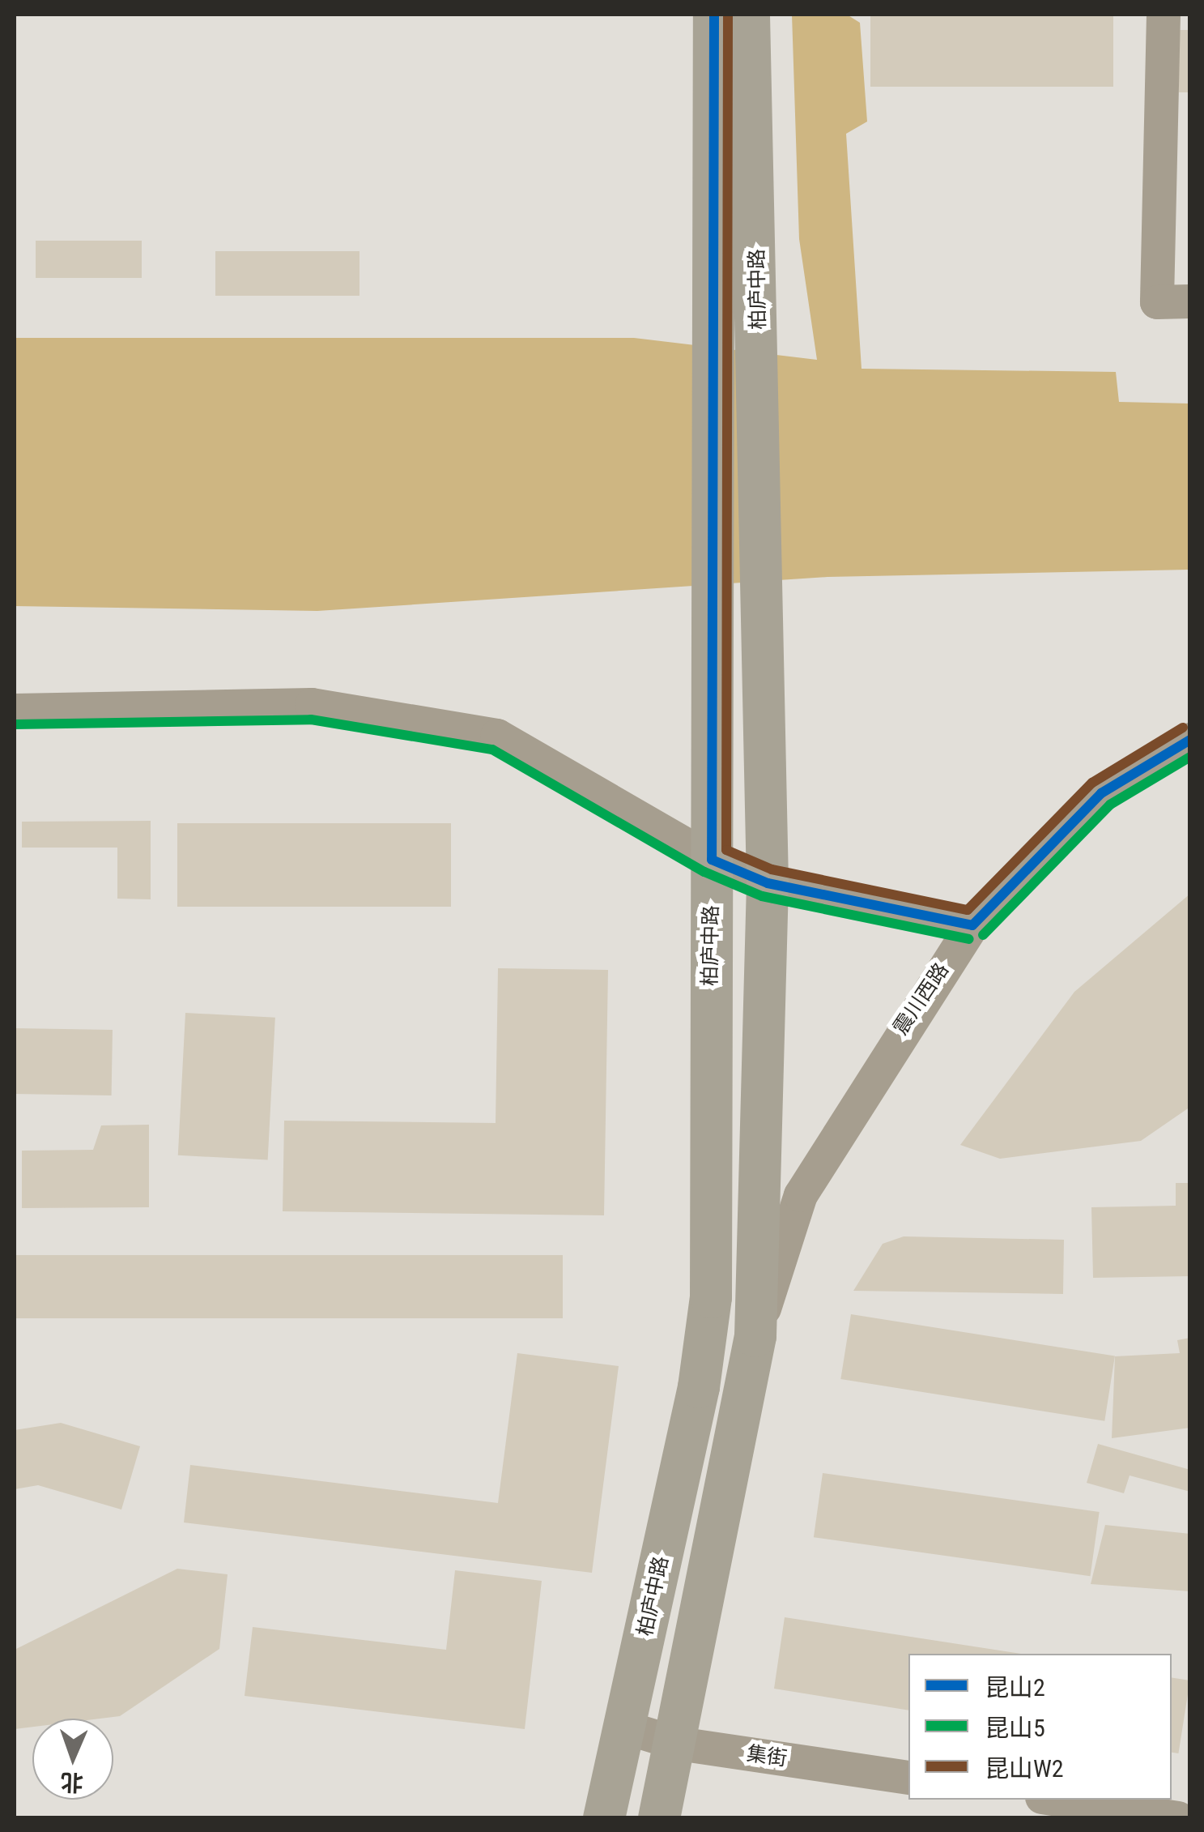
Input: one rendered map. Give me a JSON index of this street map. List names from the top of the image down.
{
  "streets": {
    "main road": ["柏庐中路"],
    "street": ["震川西路", "集街"]
  },
  "crossings": [
    ["柏庐中路", "震川西路"],
    ["柏庐中路", "集街"]
  ],
  "lines": ["transit line 昆山2", "transit line 昆山W2", "transit line 昆山5"],
  "legend": ["昆山2", "昆山5", "昆山W2"],
  "north": "bottom"
}
